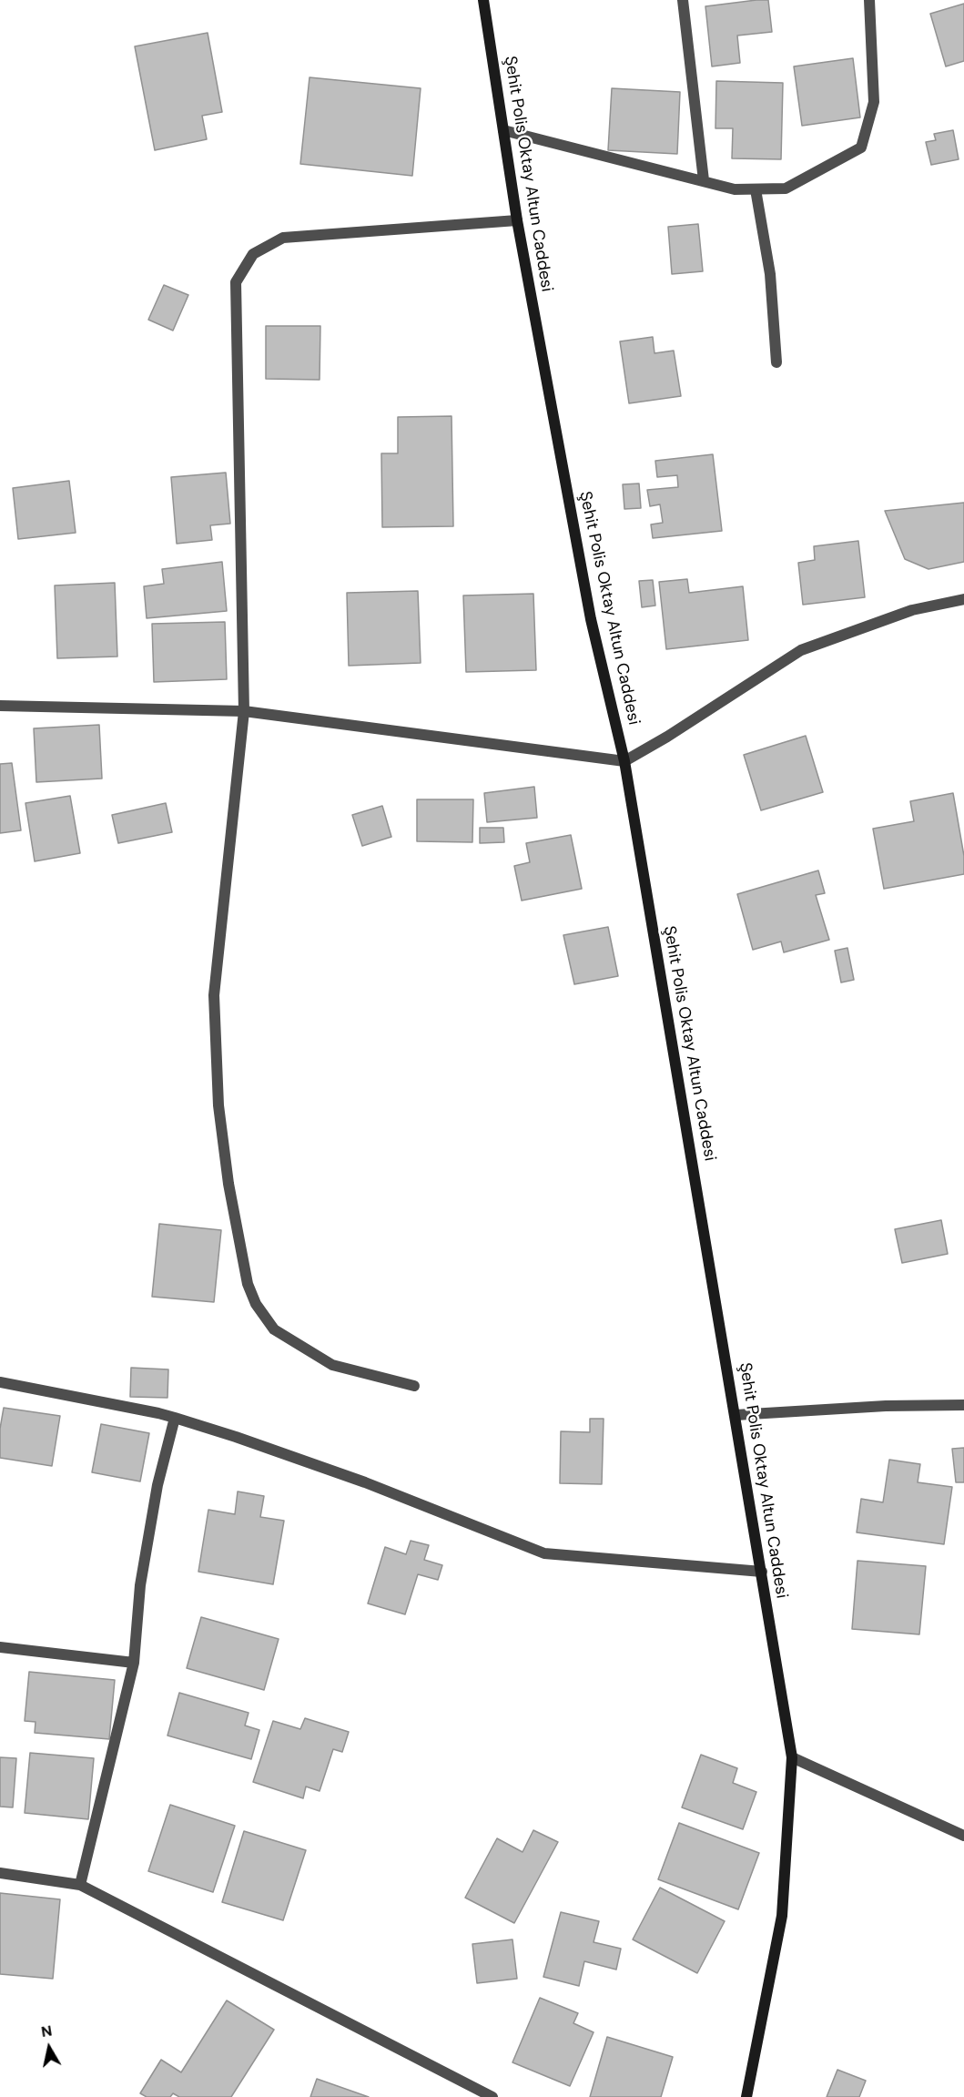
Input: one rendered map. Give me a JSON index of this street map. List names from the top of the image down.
{
  "streets": {
    "street": ["Şehit Polis Oktay Altun Caddesi"]
  },
  "north": "top"
}
